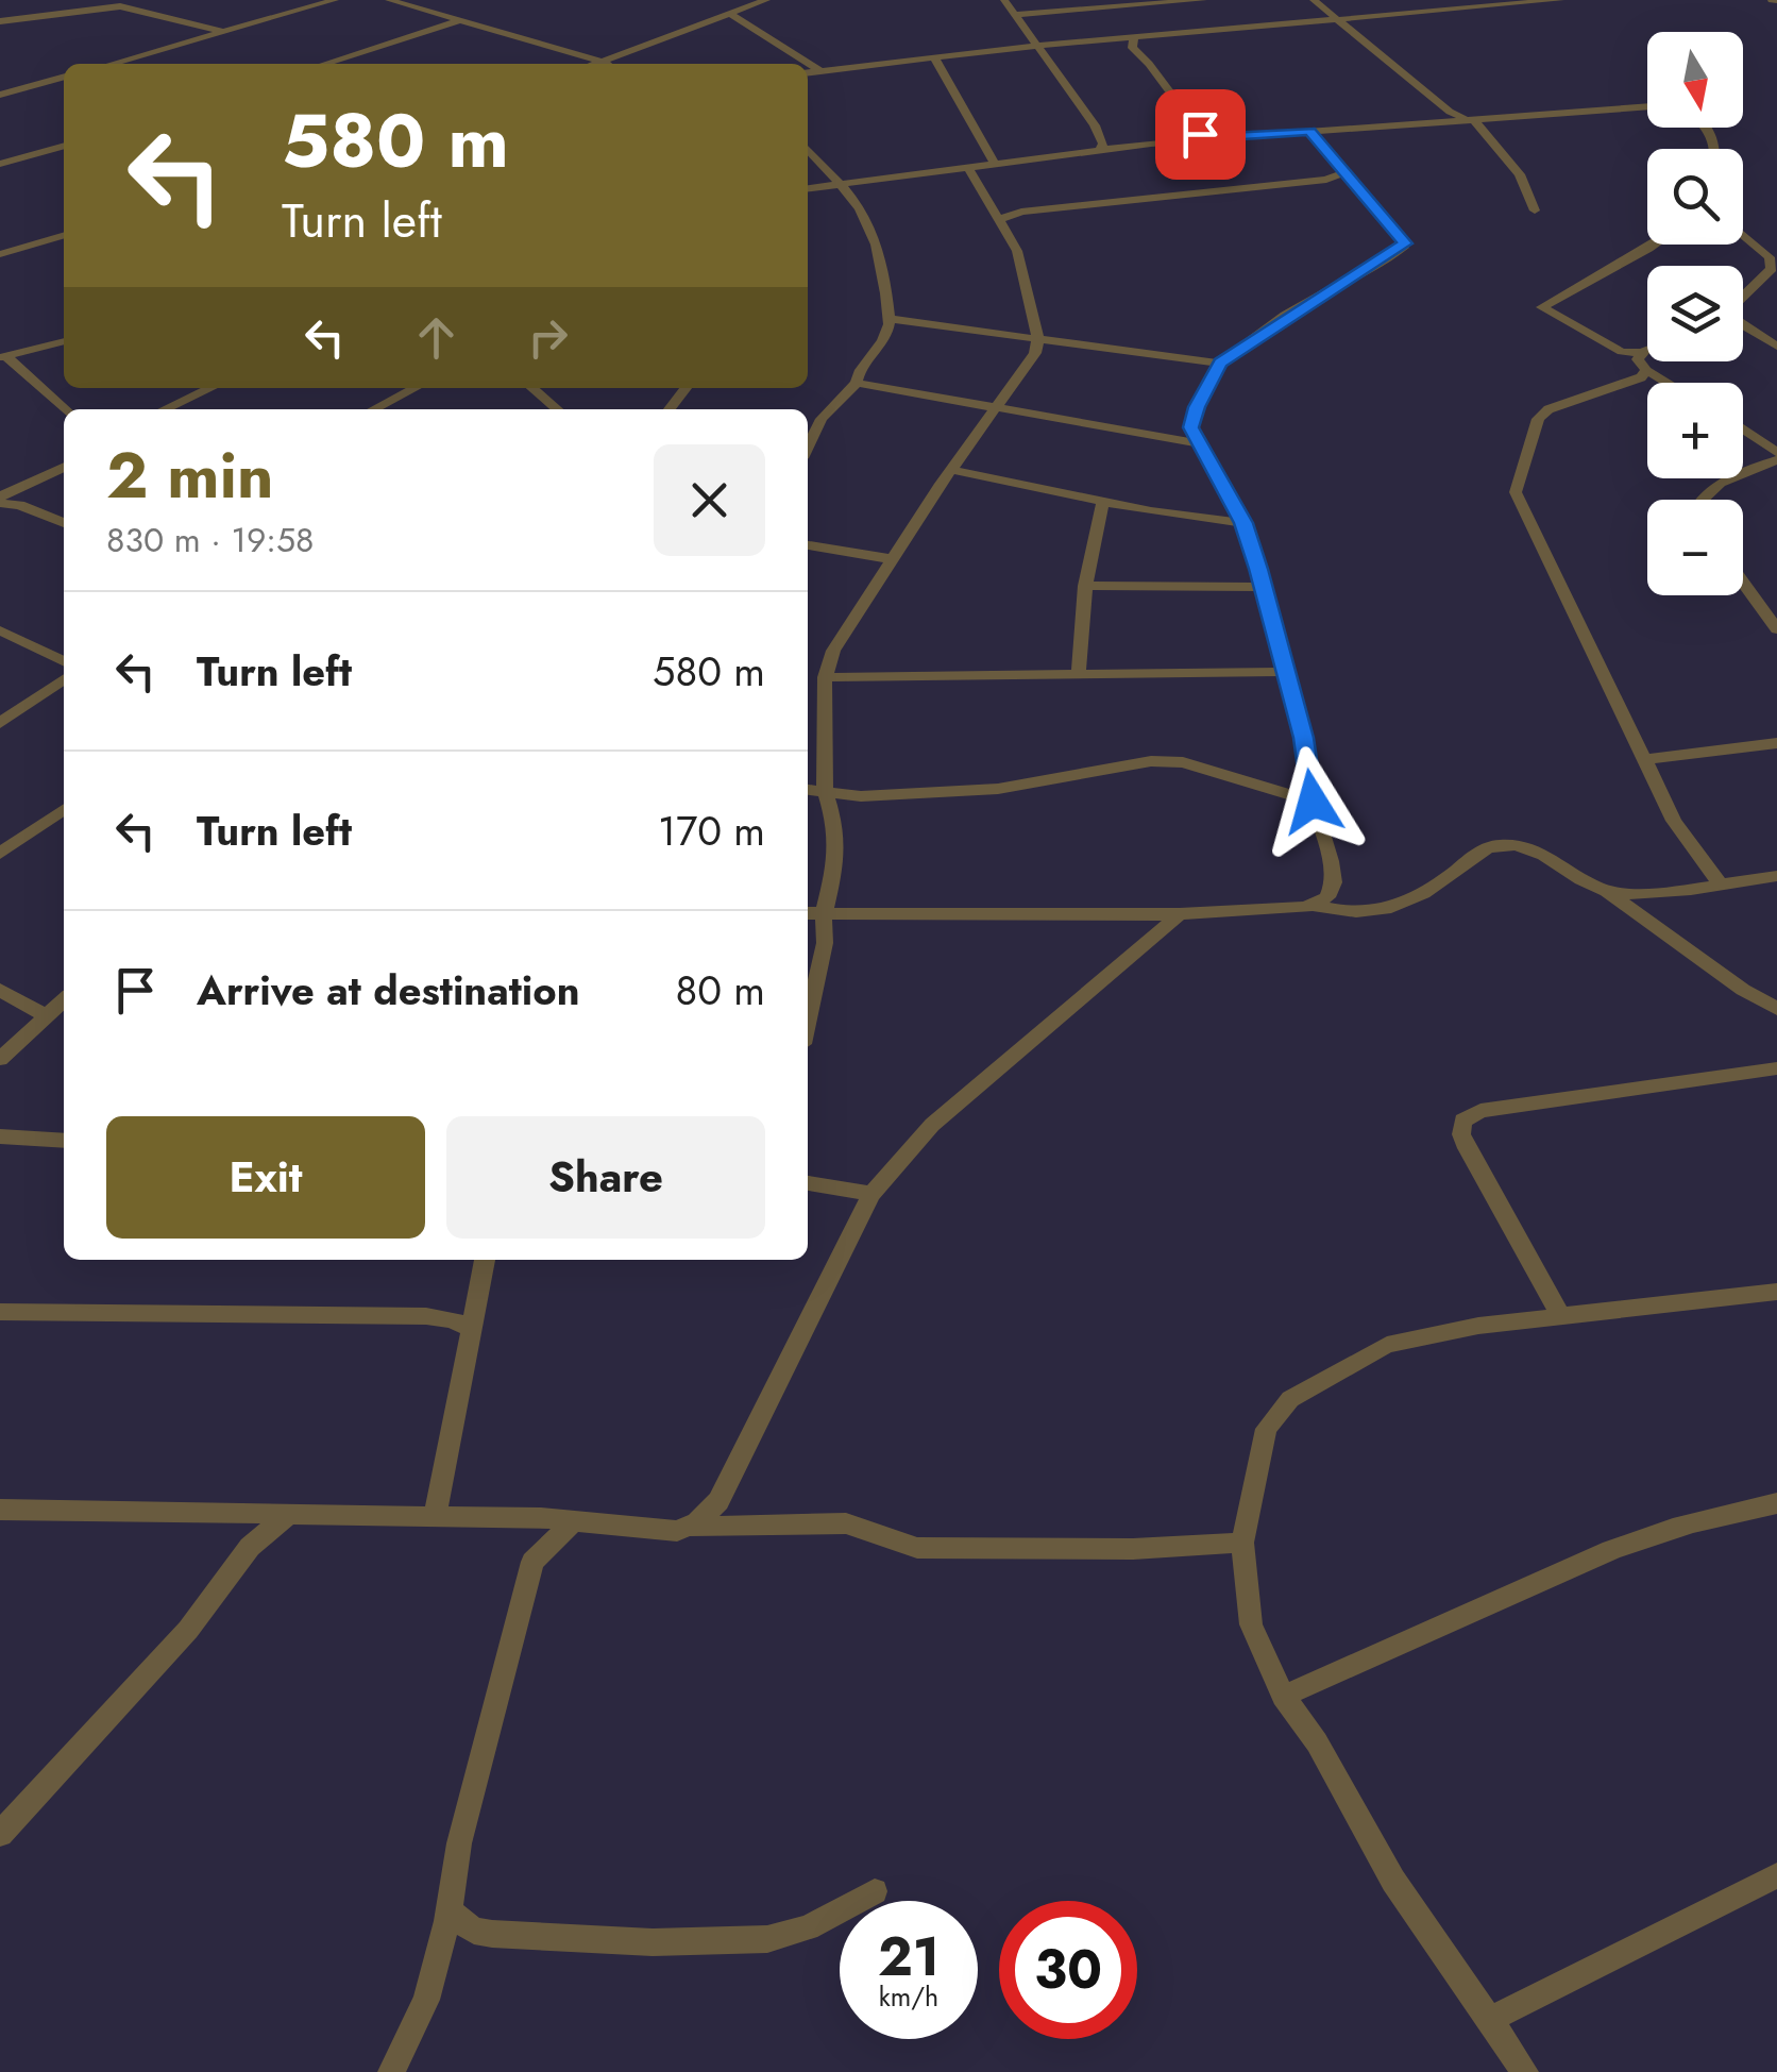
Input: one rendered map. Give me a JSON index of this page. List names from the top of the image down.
{
  "north": "bottom",
  "page": {
    "map_buttons": ["+", "−"],
    "turn": ["580 m", "Turn left"],
    "heading": ["2 min", "830 m · 19:58"],
    "list": [
      {
        "name": "Turn left",
        "value": "580 m"
      },
      {
        "name": "Turn left",
        "value": "170 m"
      },
      {
        "name": "Arrive at destination",
        "value": "80 m"
      }
    ],
    "buttons": ["Exit", "Share"],
    "speed": "21 km/h",
    "limit": "30"
  }
}
